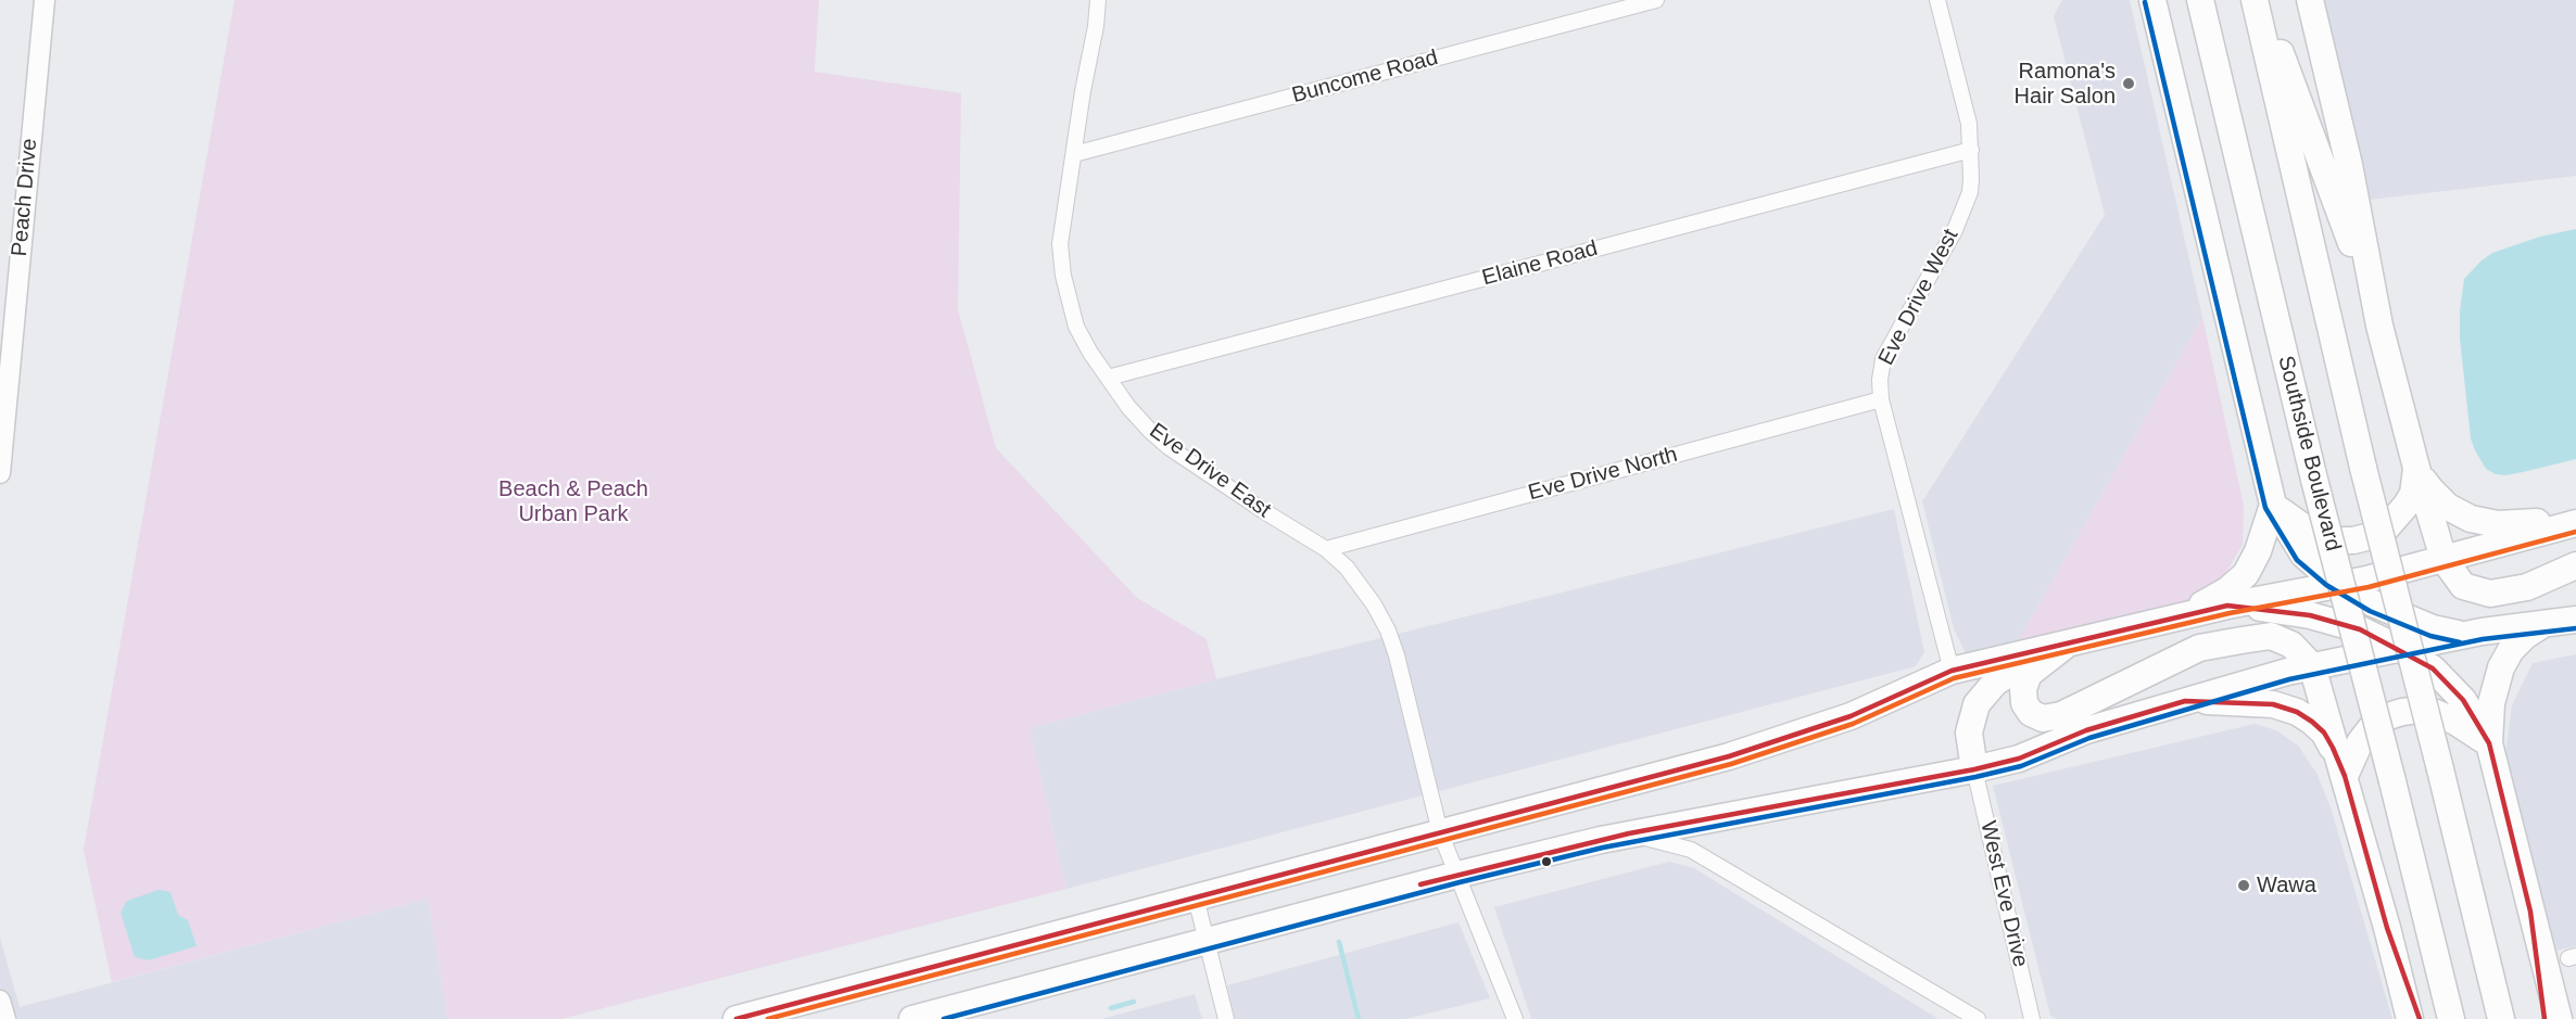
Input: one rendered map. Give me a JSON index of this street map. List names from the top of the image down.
{
  "streets": {
    "highway": ["Southside Boulevard"],
    "street": [
      "Buncome Road",
      "Peach Drive",
      "Elaine Road",
      "Eve Drive West",
      "Eve Drive East",
      "Eve Drive North",
      "West Eve Drive"
    ]
  },
  "crossings": [
    ["Buncome Road", "Eve Drive East"],
    ["Elaine Road", "Eve Drive West"],
    ["Elaine Road", "Eve Drive East"],
    ["Eve Drive West", "Eve Drive North"],
    ["Eve Drive East", "Eve Drive North"]
  ],
  "parks": ["Beach & Peach Urban Park"],
  "places": ["Ramona's Hair Salon", "Wawa"]
}
